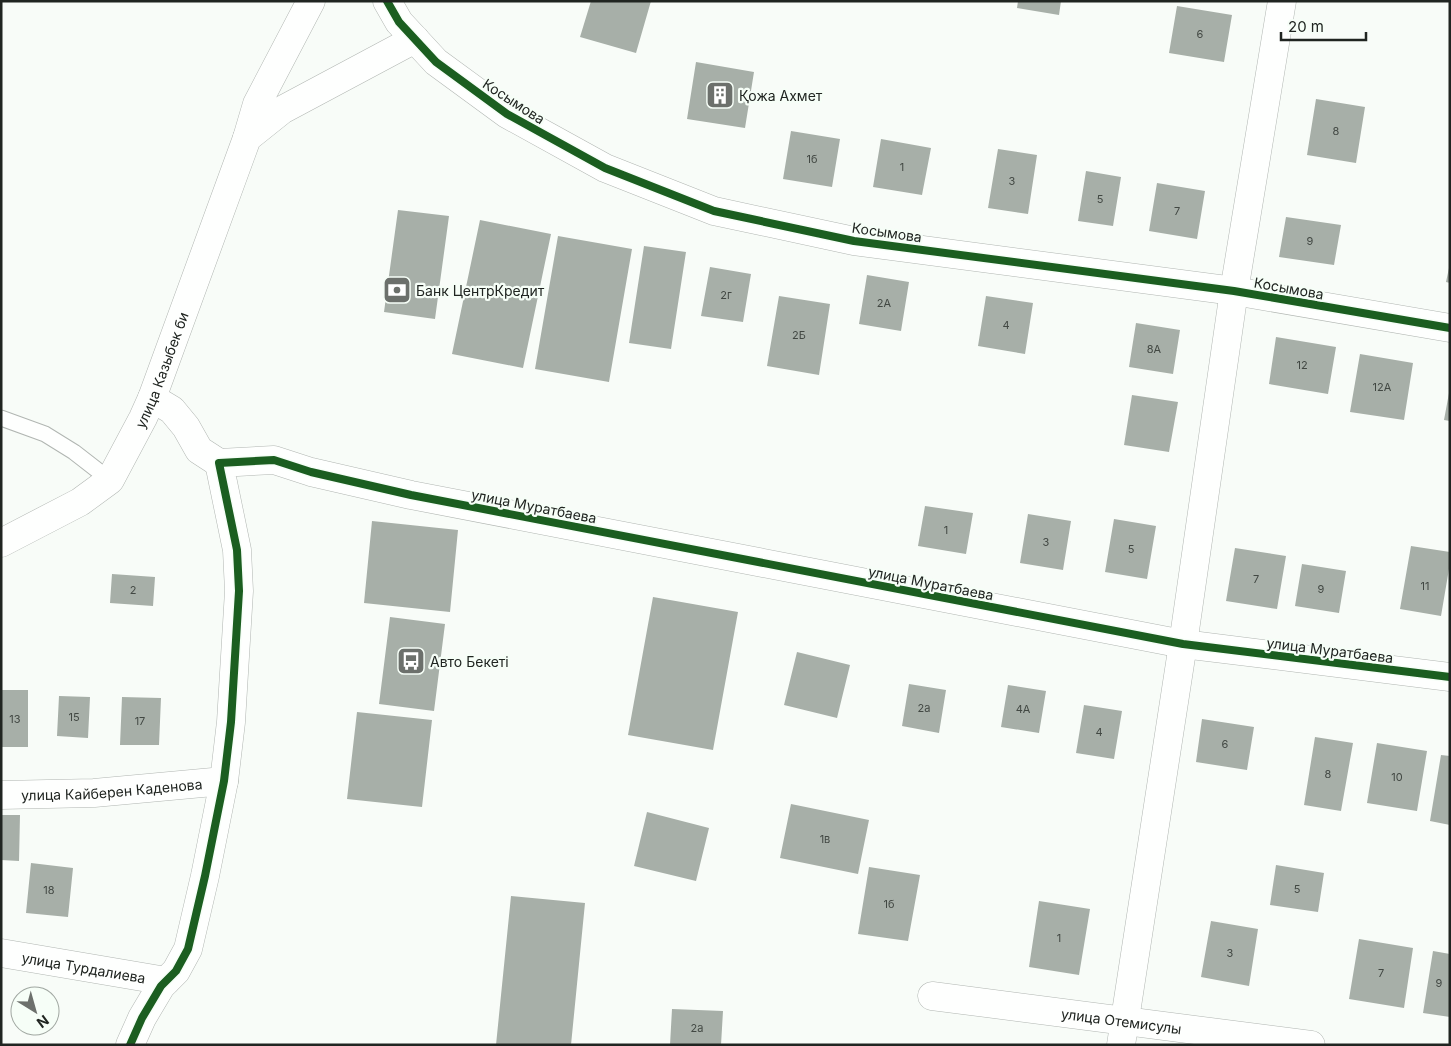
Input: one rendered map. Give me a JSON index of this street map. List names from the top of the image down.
{
  "streets": {
    "street": [
      "Косымова",
      "улица Казыбек би",
      "улица Муратбаева",
      "улица Кайберен Каденова",
      "улица Турдалиева",
      "улица Отемисулы"
    ]
  },
  "places": {
    "building": ["Қожа Ахмет"],
    "bank": ["Банк ЦентрКредит"],
    "bus stop": ["Авто Бекетi"]
  },
  "house_numbers": [
    "6",
    "8",
    "1б",
    "1",
    "3",
    "5",
    "7",
    "9",
    "2г",
    "2А",
    "4",
    "2Б",
    "8А",
    "12",
    "12А",
    "1",
    "3",
    "5",
    "7",
    "11",
    "9",
    "2",
    "2а",
    "4А",
    "15",
    "13",
    "17",
    "4",
    "6",
    "8",
    "10",
    "1в",
    "5",
    "18",
    "1б",
    "1",
    "3",
    "7",
    "9",
    "2а"
  ],
  "scale_bar": "20 m",
  "north": "bottom right"
}
